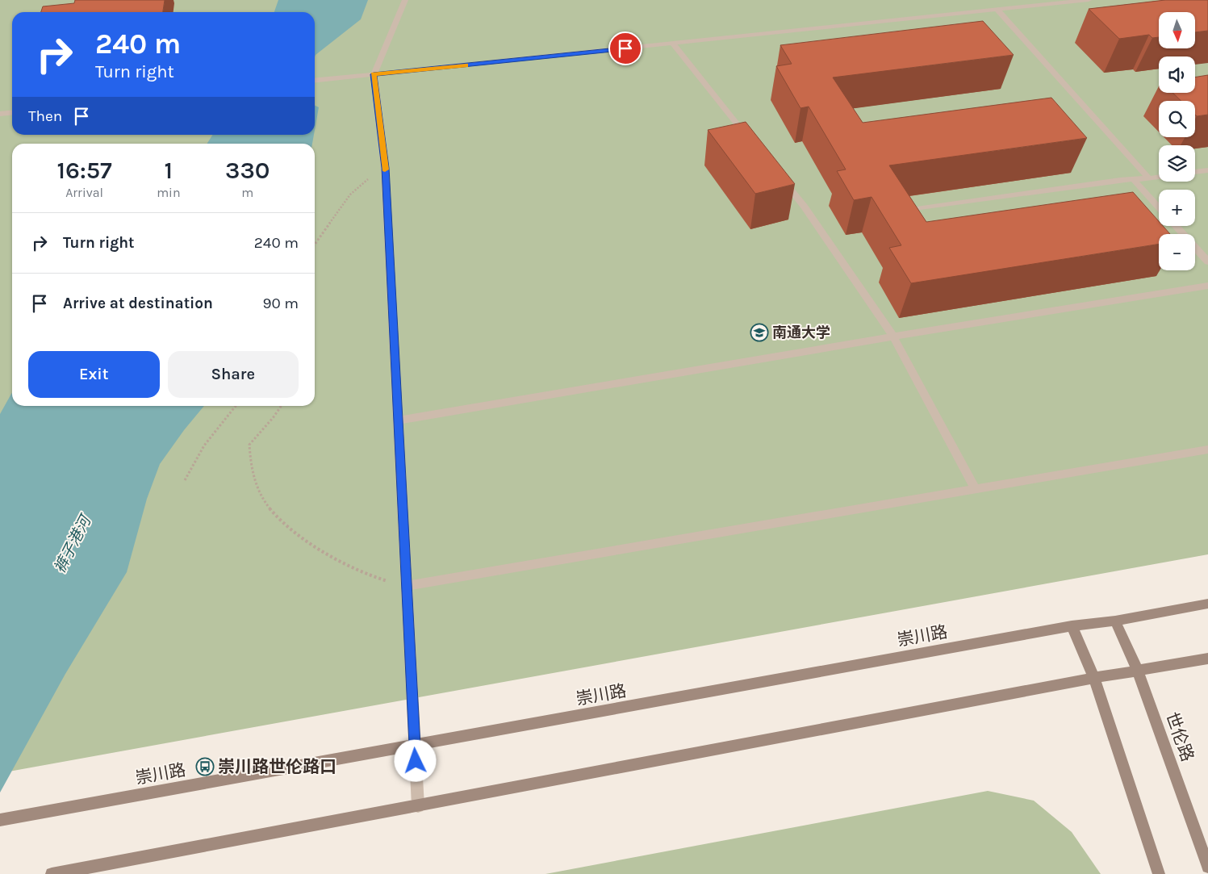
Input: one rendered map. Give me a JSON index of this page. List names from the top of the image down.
{
  "streets": {
    "main road": ["崇川路", "世伦路"]
  },
  "crossings": [
    ["崇川路", "世伦路"]
  ],
  "water": ["裤子港河"],
  "places": {
    "school or university": ["南通大学"],
    "bus stop": ["崇川路世伦路口"]
  },
  "north": "bottom",
  "page": {
    "map_buttons": ["+", "−"],
    "turn": ["240 m", "Turn right"],
    "then": "Then",
    "eta": [
      "16:57",
      "Arrival",
      "1",
      "min",
      "330",
      "m"
    ],
    "list": [
      {
        "name": "Turn right",
        "value": "240 m"
      },
      {
        "name": "Arrive at destination",
        "value": "90 m"
      }
    ],
    "buttons": ["Exit", "Share"]
  }
}
